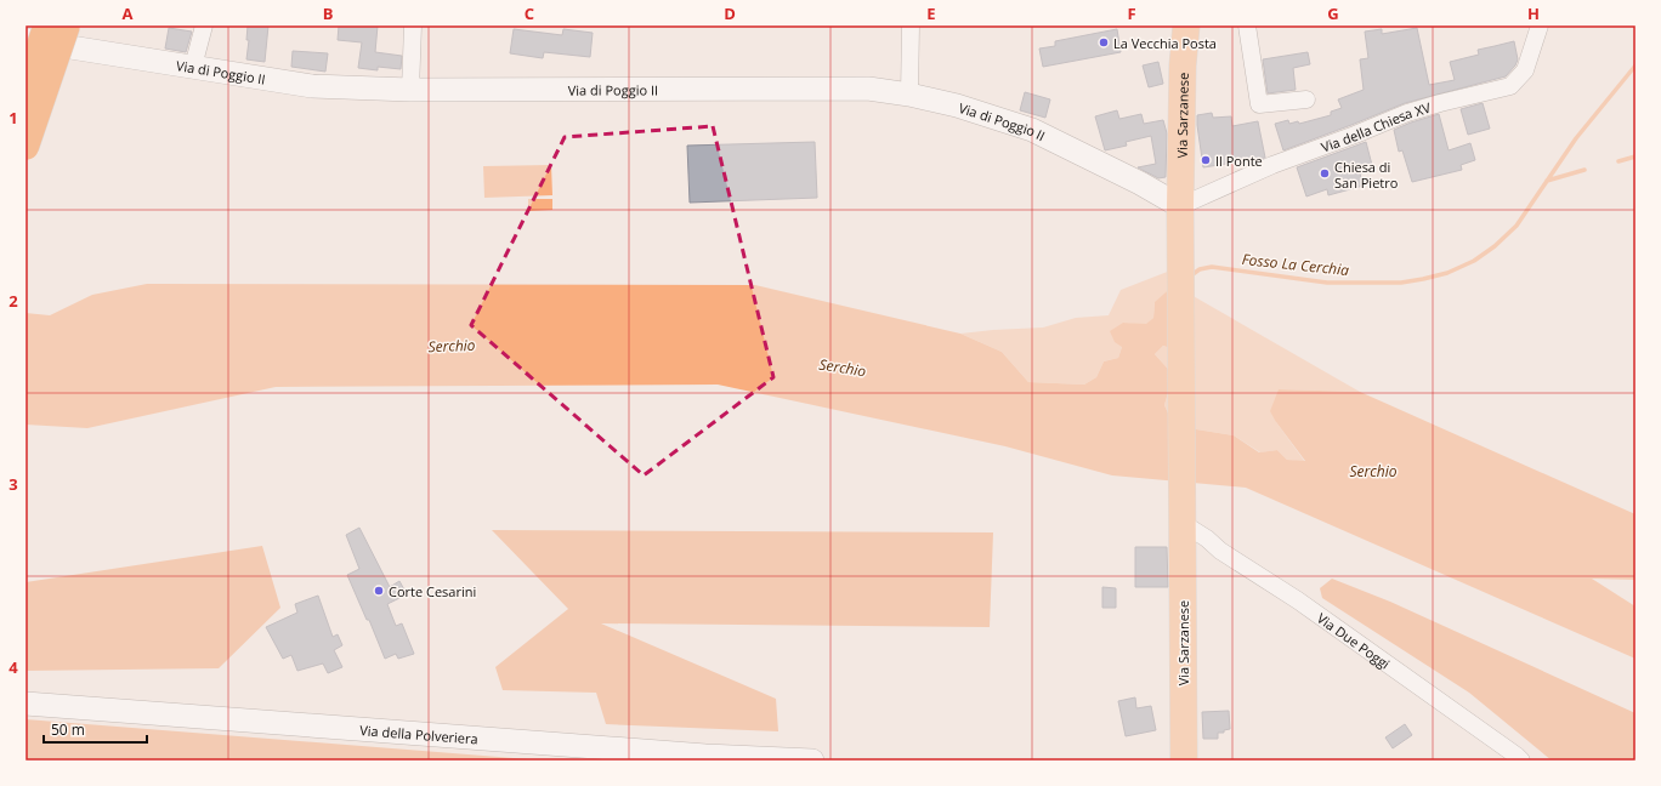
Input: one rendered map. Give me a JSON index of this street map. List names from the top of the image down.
{
  "streets": {
    "main road": ["Via di Poggio II", "Via Sarzanese", "Via della Polveriera"],
    "street": ["Via della Chiesa XV", "Via Due Poggi"]
  },
  "crossings": [
    ["Via di Poggio II", "Via Sarzanese"],
    ["Via di Poggio II", "Via della Chiesa XV"],
    ["Via Sarzanese", "Via della Chiesa XV"],
    ["Via Sarzanese", "Via Due Poggi"]
  ],
  "water": ["Fosso La Cerchia", "Serchio"],
  "places": [
    "La Vecchia Posta",
    "Il Ponte",
    "Chiesa di San Pietro",
    "Corte Cesarini"
  ],
  "scale_bar": "50 m",
  "grid": {
    "columns": [
      "A",
      "B",
      "C",
      "D",
      "E",
      "F",
      "G",
      "H"
    ],
    "rows": [
      "1",
      "2",
      "3",
      "4"
    ]
  }
}
